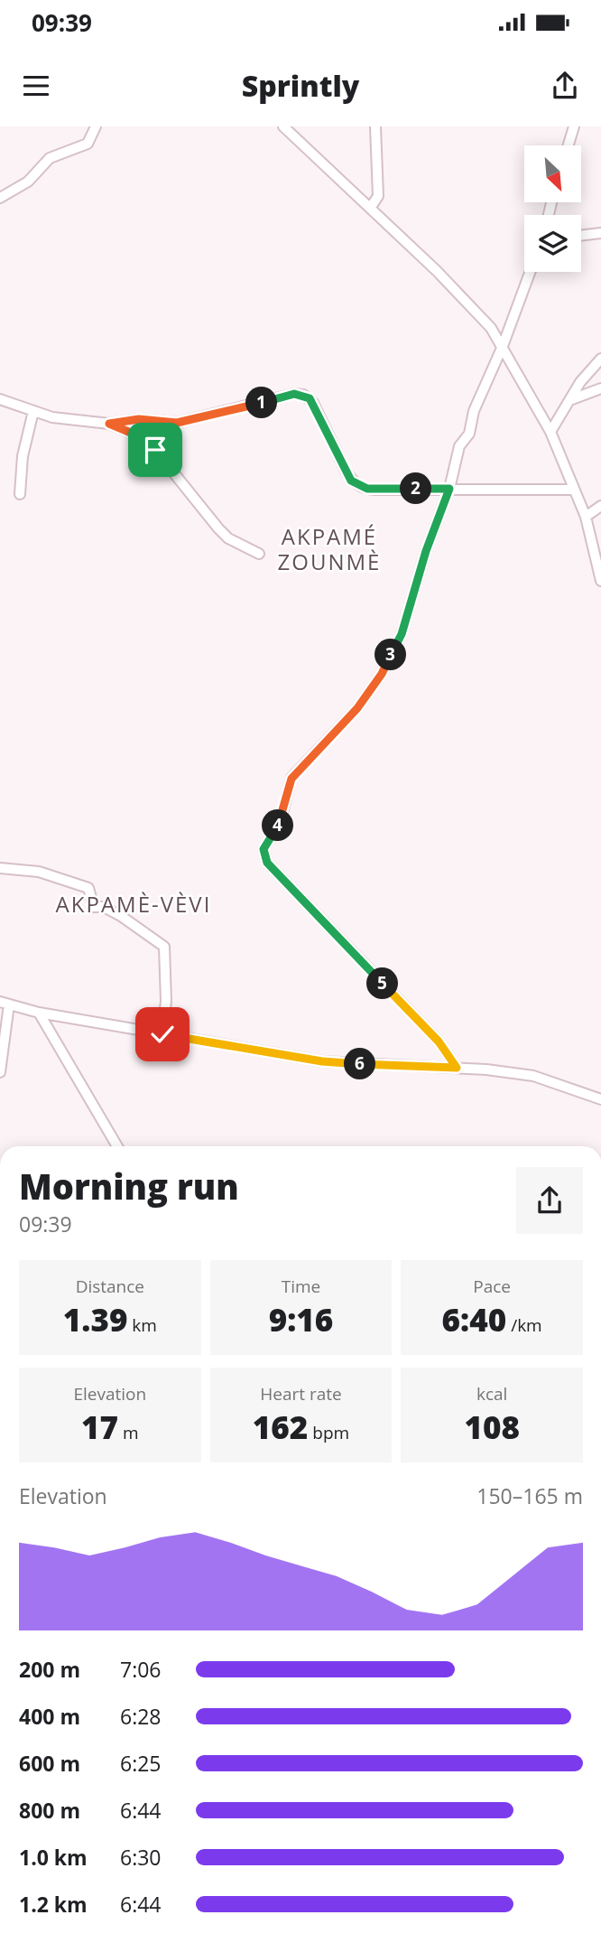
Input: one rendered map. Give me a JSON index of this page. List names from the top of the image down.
{
  "districts": ["AKPAMÉ ZOUNMÈ", "AKPAMÈ-VÈVI"],
  "north": "bottom right",
  "page": {
    "status": "09:39",
    "header": "Sprintly",
    "pins": [
      "1",
      "2",
      "3",
      "4",
      "5",
      "6"
    ],
    "heading": ["Morning run", "09:39"],
    "stats": [
      ["Distance", "1.39 km"],
      ["Time", "9:16"],
      ["Pace", "6:40 /km"],
      ["Elevation", "17 m"],
      ["Heart rate", "162 bpm"],
      ["kcal", "108"]
    ],
    "chart": ["Elevation", "150–165 m"],
    "list": [
      {
        "name": "200 m",
        "note": "7:06"
      },
      {
        "name": "400 m",
        "note": "6:28"
      },
      {
        "name": "600 m",
        "note": "6:25"
      },
      {
        "name": "800 m",
        "note": "6:44"
      },
      {
        "name": "1.0 km",
        "note": "6:30"
      },
      {
        "name": "1.2 km",
        "note": "6:44"
      }
    ]
  }
}
